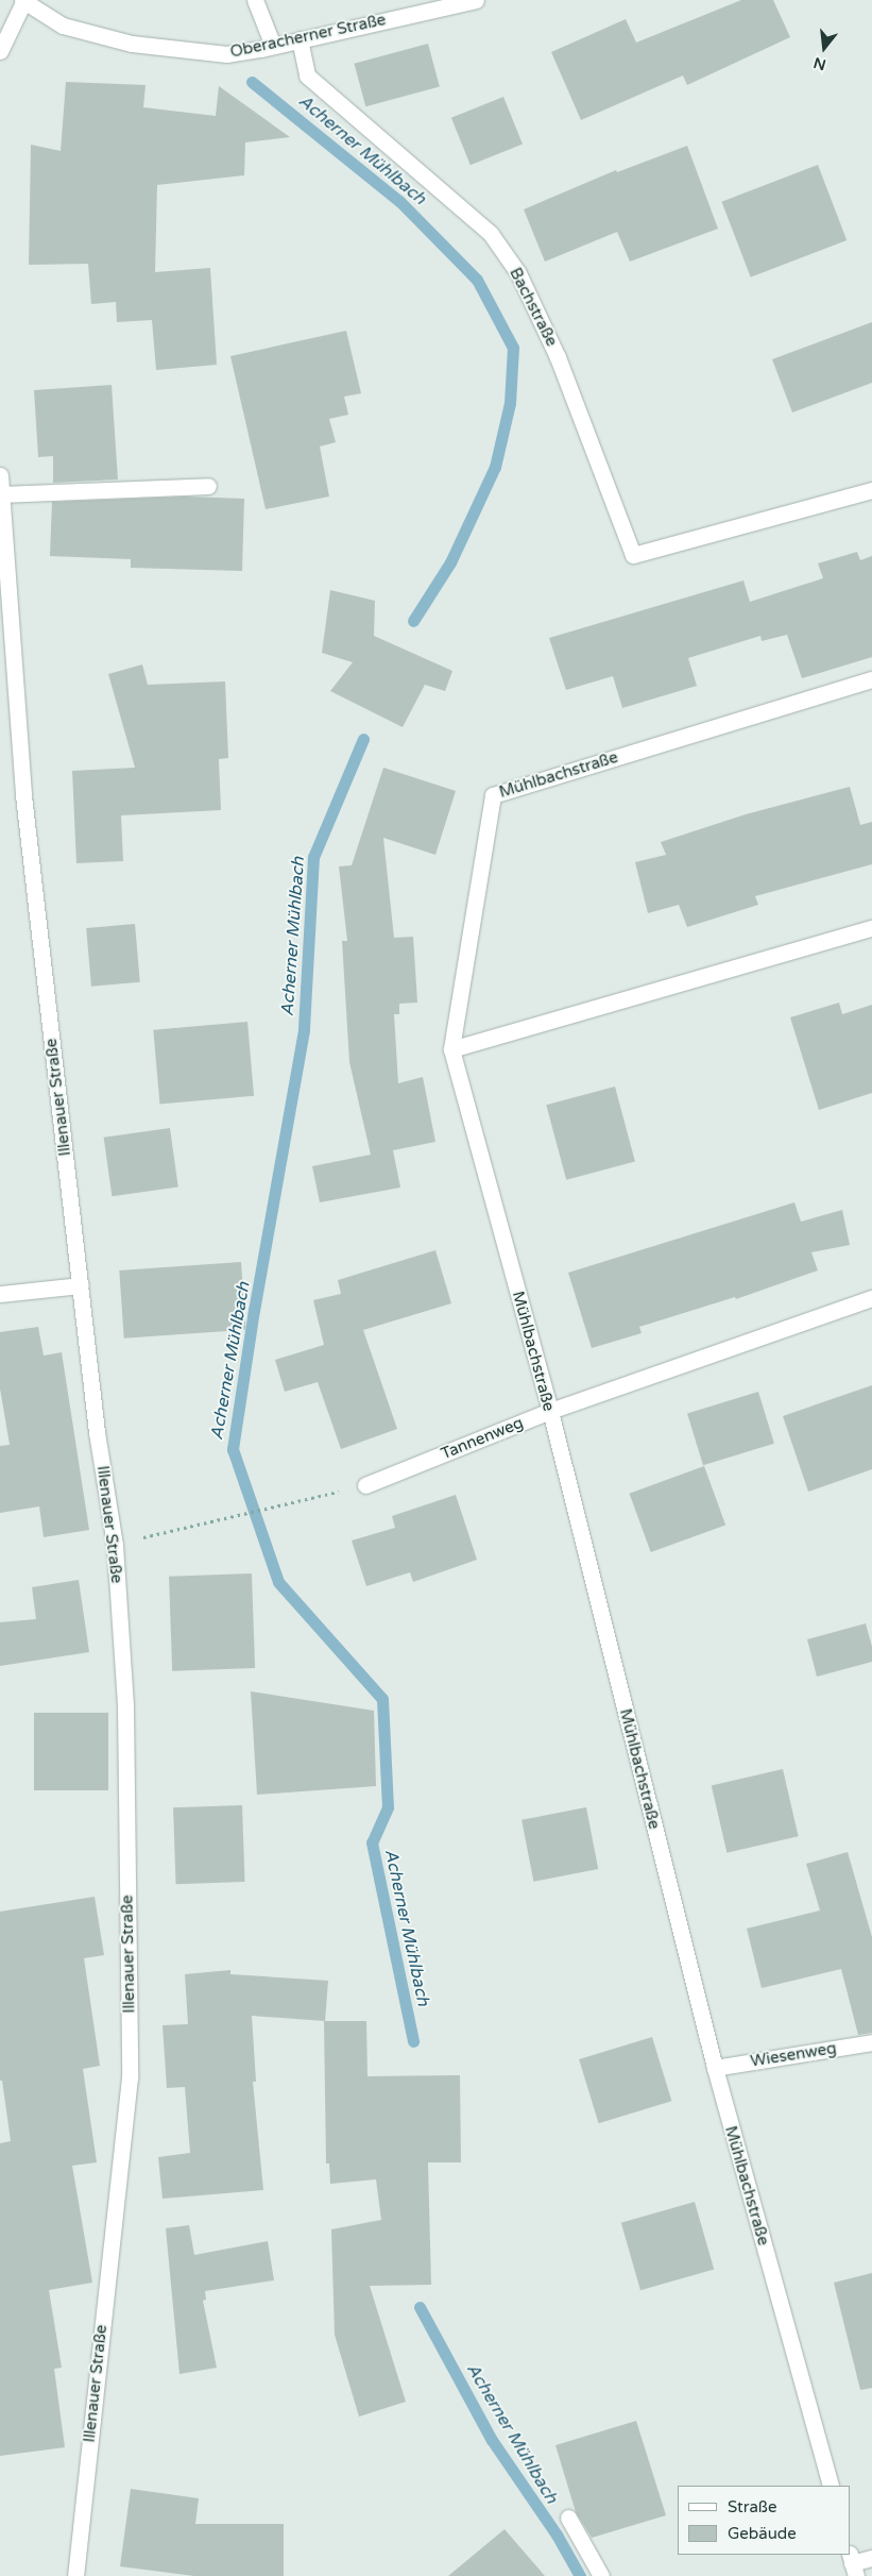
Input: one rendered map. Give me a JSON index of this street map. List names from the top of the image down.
{
  "streets": {
    "street": [
      "Oberacherner Straße",
      "Bachstraße",
      "Mühlbachstraße",
      "Illenauer Straße",
      "Tannenweg",
      "Wiesenweg"
    ]
  },
  "crossings": [
    ["Oberacherner Straße", "Bachstraße"],
    ["Mühlbachstraße", "Tannenweg"],
    ["Mühlbachstraße", "Wiesenweg"]
  ],
  "water": ["Acherner Mühlbach"],
  "legend": ["Straße", "Gebäude"],
  "north": "bottom"
}
